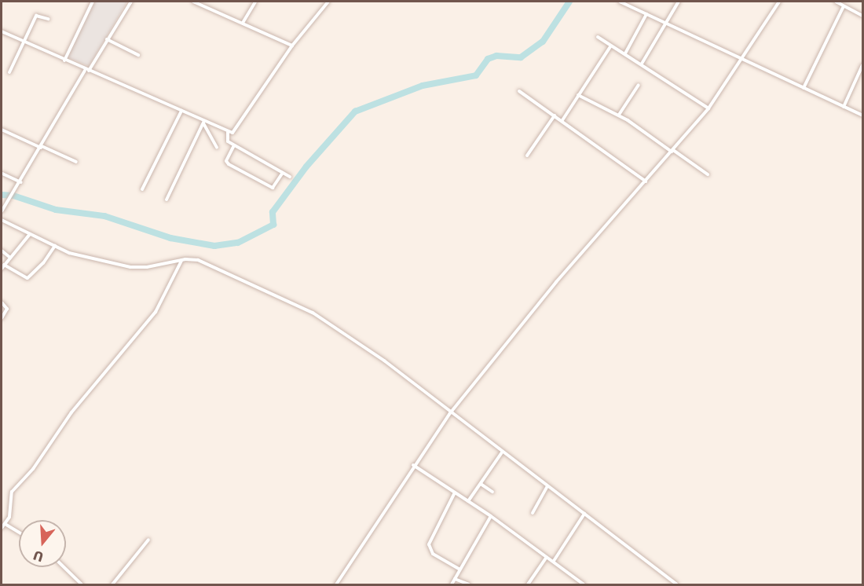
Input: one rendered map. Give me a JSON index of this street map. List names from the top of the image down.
{
  "north": "bottom"
}
